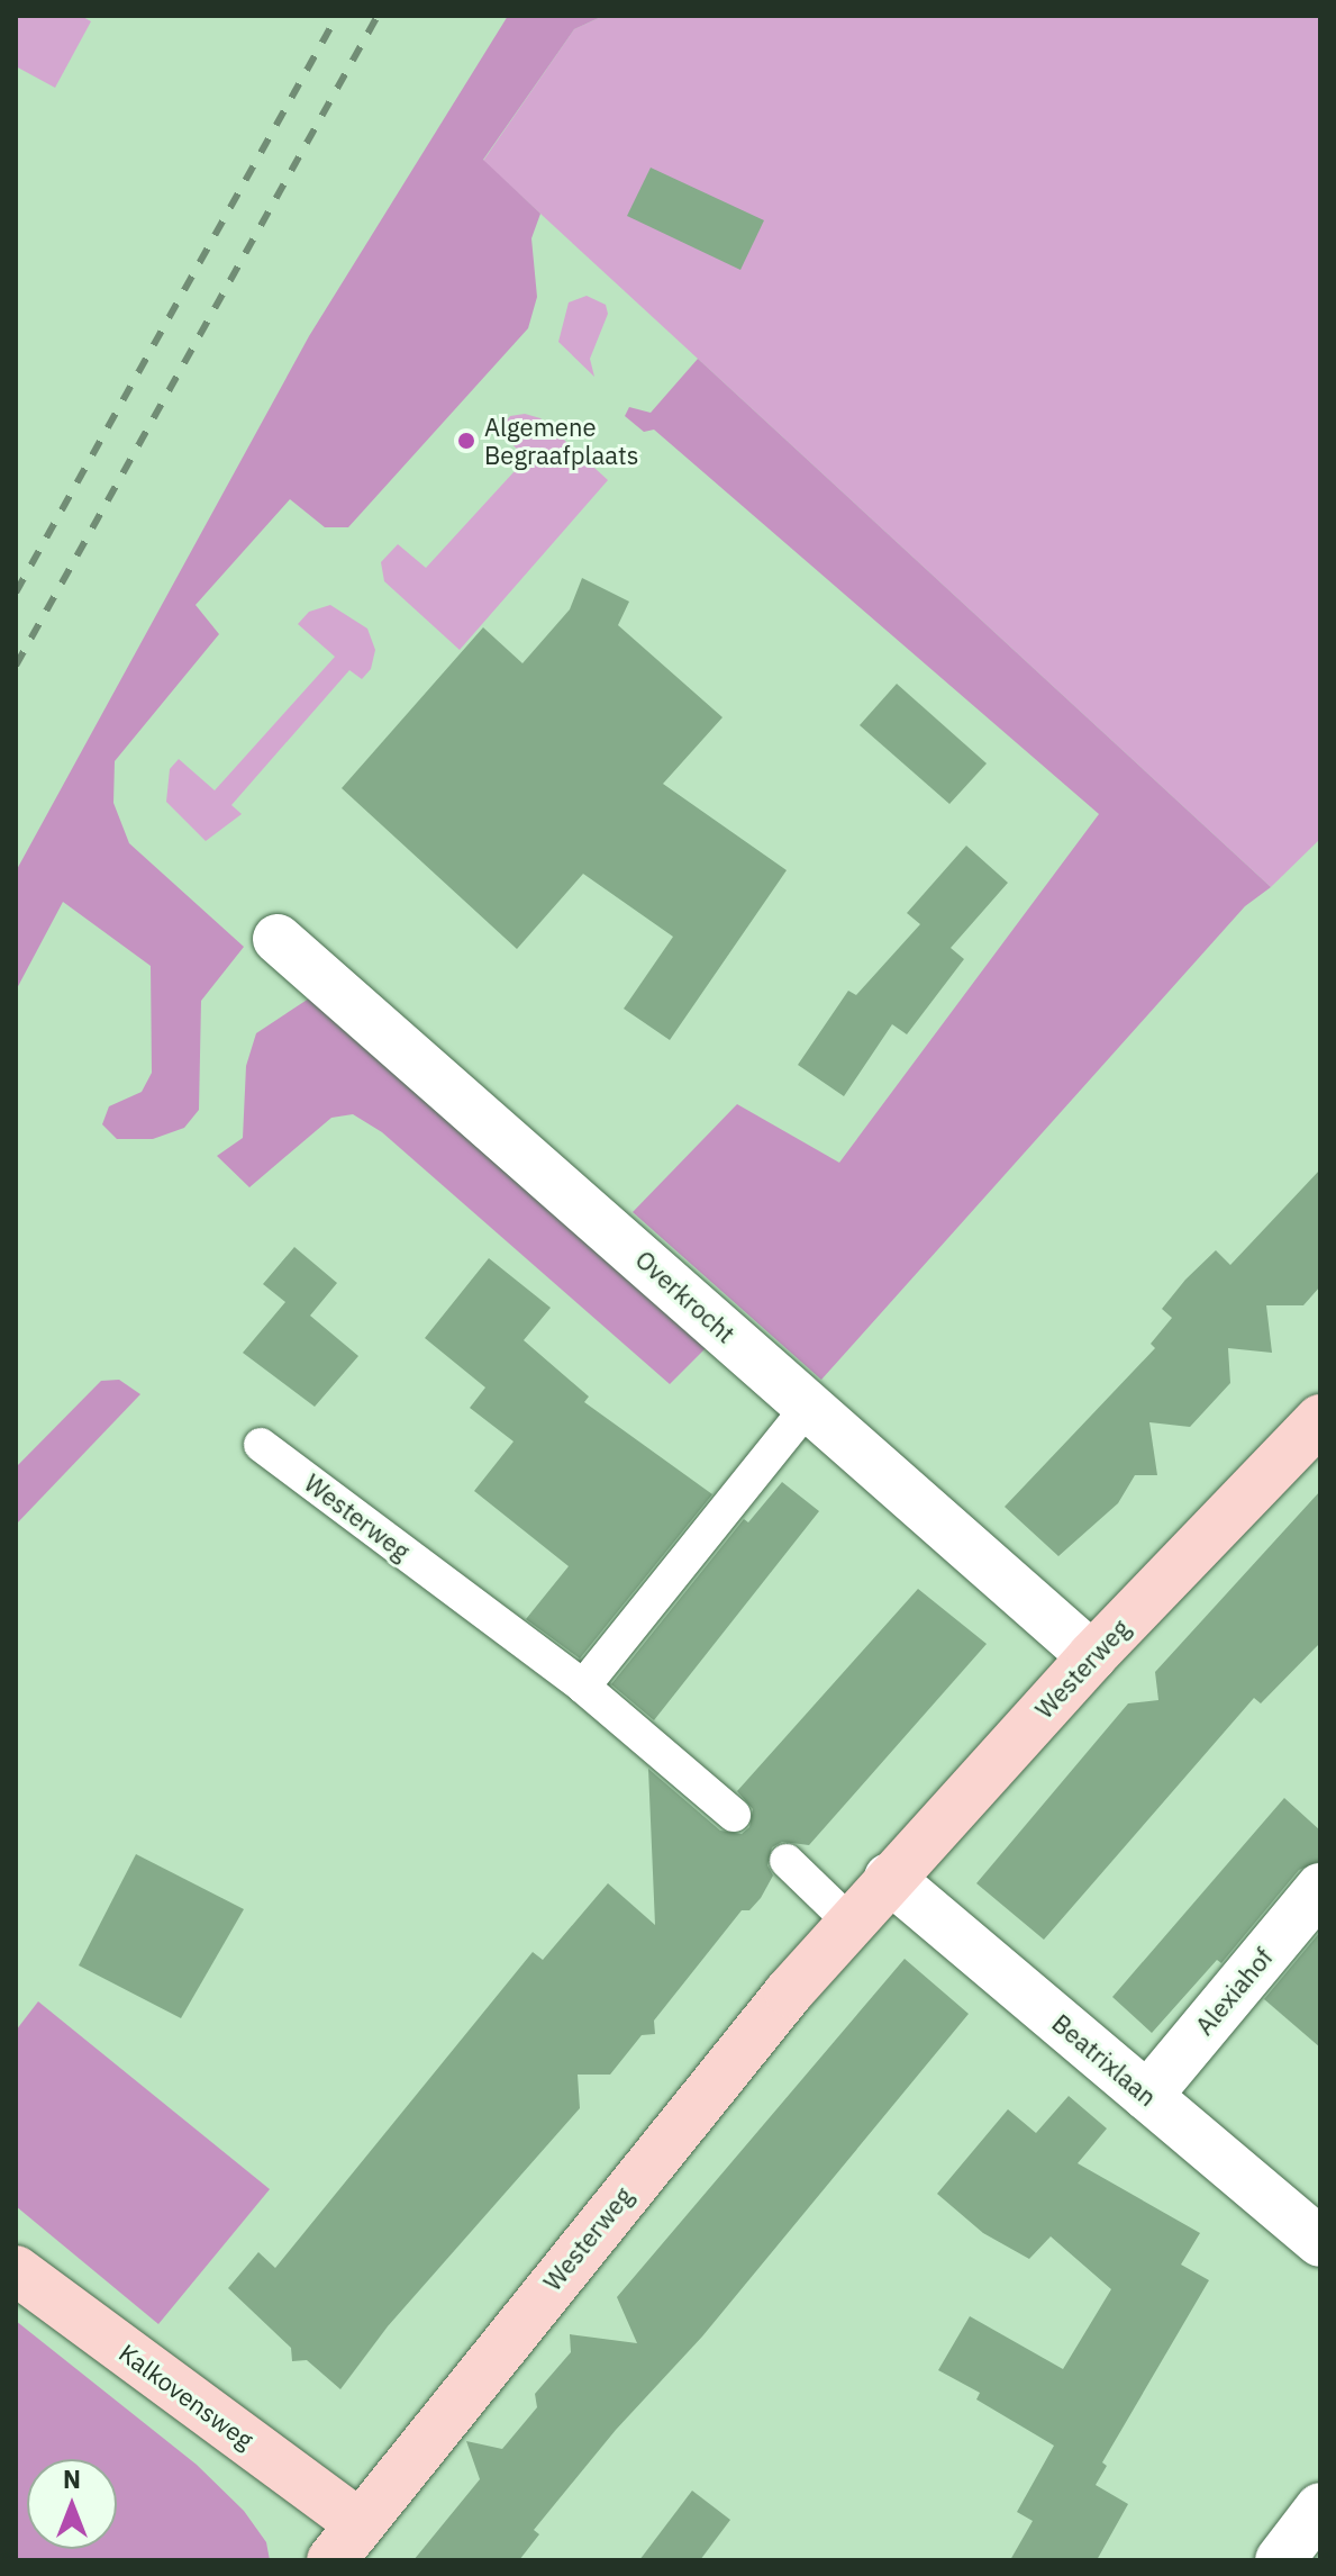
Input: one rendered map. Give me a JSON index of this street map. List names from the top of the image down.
{
  "streets": {
    "street": [
      "Overkrocht",
      "Westerweg",
      "Alexiahof",
      "Beatrixlaan",
      "Kalkovensweg"
    ]
  },
  "crossings": [
    ["Overkrocht", "Westerweg"],
    ["Westerweg", "Beatrixlaan"],
    ["Westerweg", "Kalkovensweg"],
    ["Alexiahof", "Beatrixlaan"]
  ],
  "places": ["Algemene Begraafplaats"],
  "north": "top"
}
